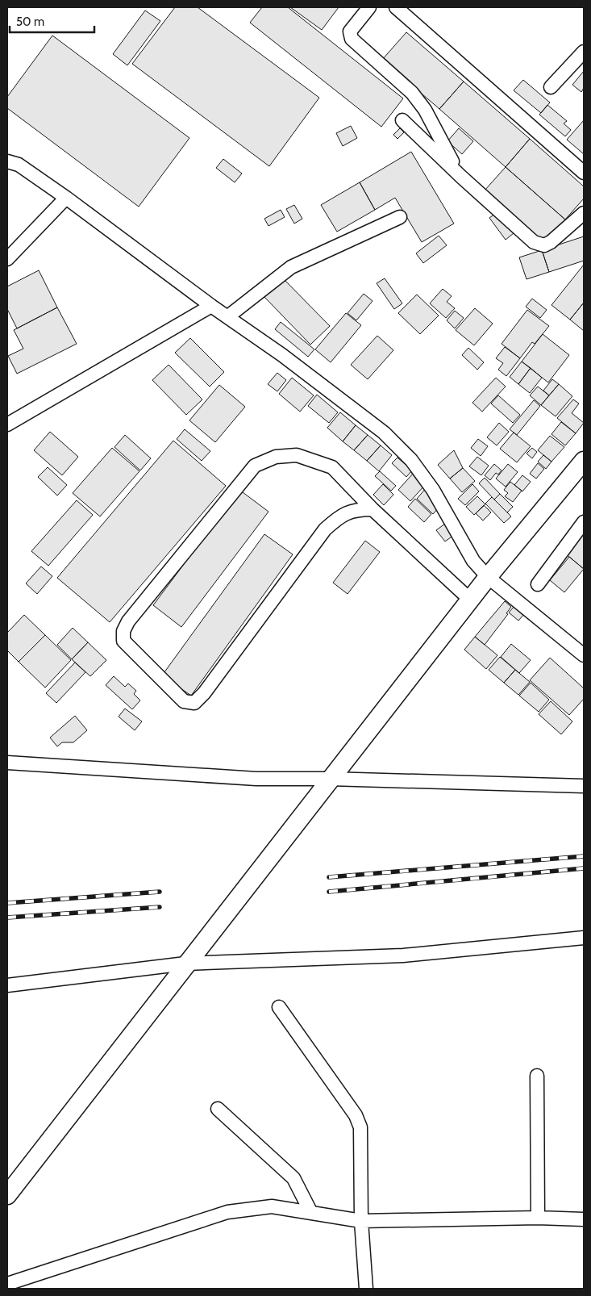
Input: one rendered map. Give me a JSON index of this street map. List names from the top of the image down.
{
  "scale_bar": "50 m"
}
